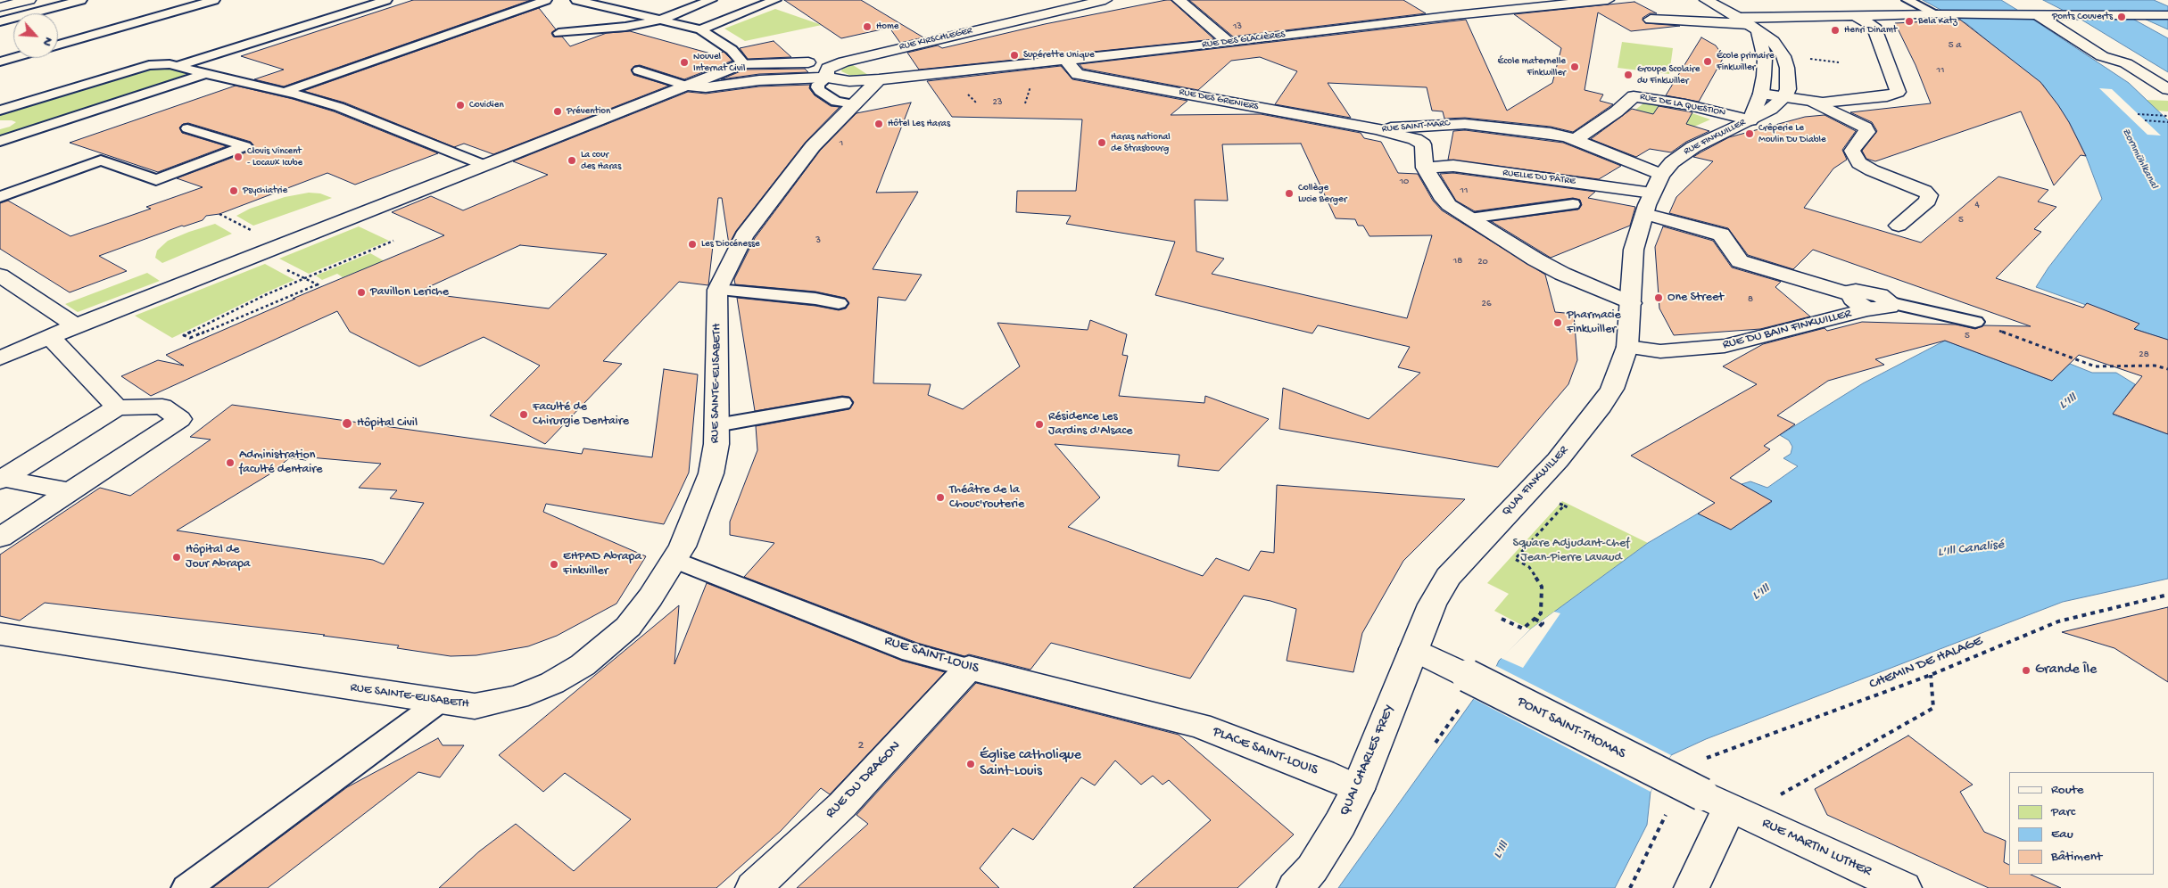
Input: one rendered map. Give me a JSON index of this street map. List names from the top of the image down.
{
  "streets": {
    "street": [
      "RUE KIRSCHLEGER",
      "RUE DES GLACIÈRES",
      "RUE DES GRENIERS",
      "RUE DE LA QUESTION",
      "RUE SAINT-MARC",
      "RUE FINKWILLER",
      "RUELLE DU PÂTRE",
      "RUE DU BAIN FINKWILLER",
      "RUE SAINTE-ELISABETH",
      "QUAI FINKWILLER",
      "RUE SAINT-LOUIS",
      "PONT SAINT-THOMAS",
      "PLACE SAINT-LOUIS",
      "QUAI CHARLES FREY",
      "RUE DU DRAGON",
      "RUE MARTIN LUTHER"
    ],
    "path": ["CHEMIN DE HALAGE"]
  },
  "crossings": [
    ["RUE DES GLACIÈRES", "RUE DES GRENIERS"],
    ["RUE DES GLACIÈRES", "RUE SAINTE-ELISABETH"],
    ["RUE DES GRENIERS", "RUE SAINT-MARC"],
    ["RUE DE LA QUESTION", "RUE SAINT-MARC"],
    ["RUE DE LA QUESTION", "RUE FINKWILLER"],
    ["RUE SAINT-MARC", "RUE FINKWILLER"],
    ["RUE SAINT-MARC", "RUELLE DU PÂTRE"],
    ["RUE SAINT-MARC", "QUAI FINKWILLER"],
    ["RUE FINKWILLER", "RUELLE DU PÂTRE"],
    ["RUE FINKWILLER", "RUE DU BAIN FINKWILLER"],
    ["RUE FINKWILLER", "QUAI FINKWILLER"],
    ["RUE DU BAIN FINKWILLER", "QUAI FINKWILLER"],
    ["RUE SAINTE-ELISABETH", "RUE SAINT-LOUIS"],
    ["QUAI FINKWILLER", "PONT SAINT-THOMAS"],
    ["QUAI FINKWILLER", "QUAI CHARLES FREY"],
    ["RUE SAINT-LOUIS", "PLACE SAINT-LOUIS"],
    ["RUE SAINT-LOUIS", "RUE DU DRAGON"],
    ["PONT SAINT-THOMAS", "QUAI CHARLES FREY"],
    ["PONT SAINT-THOMAS", "RUE MARTIN LUTHER"],
    ["PLACE SAINT-LOUIS", "QUAI CHARLES FREY"]
  ],
  "water": ["Zornmühlkanal", "L'Ill", "L'Ill Canalisé"],
  "parks": ["Square Adjudant-Chef Jean-Pierre Lavaud"],
  "places": [
    "Ponts Couverts",
    "Bela Katz",
    "Home",
    "Henri Dinamt",
    "Supérette Unique",
    "École primaire Finkwiller",
    "Nouvel Internat Civil",
    "École maternelle Finkwiller",
    "Groupe Scolaire du Finkwiller",
    "Covidien",
    "Prévention",
    "Hôtel Les Haras",
    "Crêperie Le Moulin Du Diable",
    "Haras national de Strasbourg",
    "Clovis Vincent - Locaux Icube",
    "La cour des Haras",
    "Psychiatrie",
    "Collège Lucie Berger",
    "Les Diocénesse",
    "Pavillon Leriche",
    "One Street",
    "Pharmacie Finkwiller",
    "Faculté de Chirurgie Dentaire",
    "Hôpital Civil",
    "Résidence Les Jardins d'Alsace",
    "Administration faculté dentaire",
    "Théâtre de la Chouc'routerie",
    "Hôpital de Jour Abrapa",
    "EHPAD Abrapa Finkviller",
    "Grande Île",
    "Église catholique Saint-Louis"
  ],
  "house_numbers": [
    "13",
    "5 a",
    "11",
    "23",
    "1",
    "10",
    "11",
    "4",
    "5",
    "3",
    "18",
    "20",
    "8",
    "26",
    "5",
    "28",
    "2"
  ],
  "legend": [
    "Route",
    "Parc",
    "Eau",
    "Bâtiment"
  ],
  "north": "bottom right"
}
